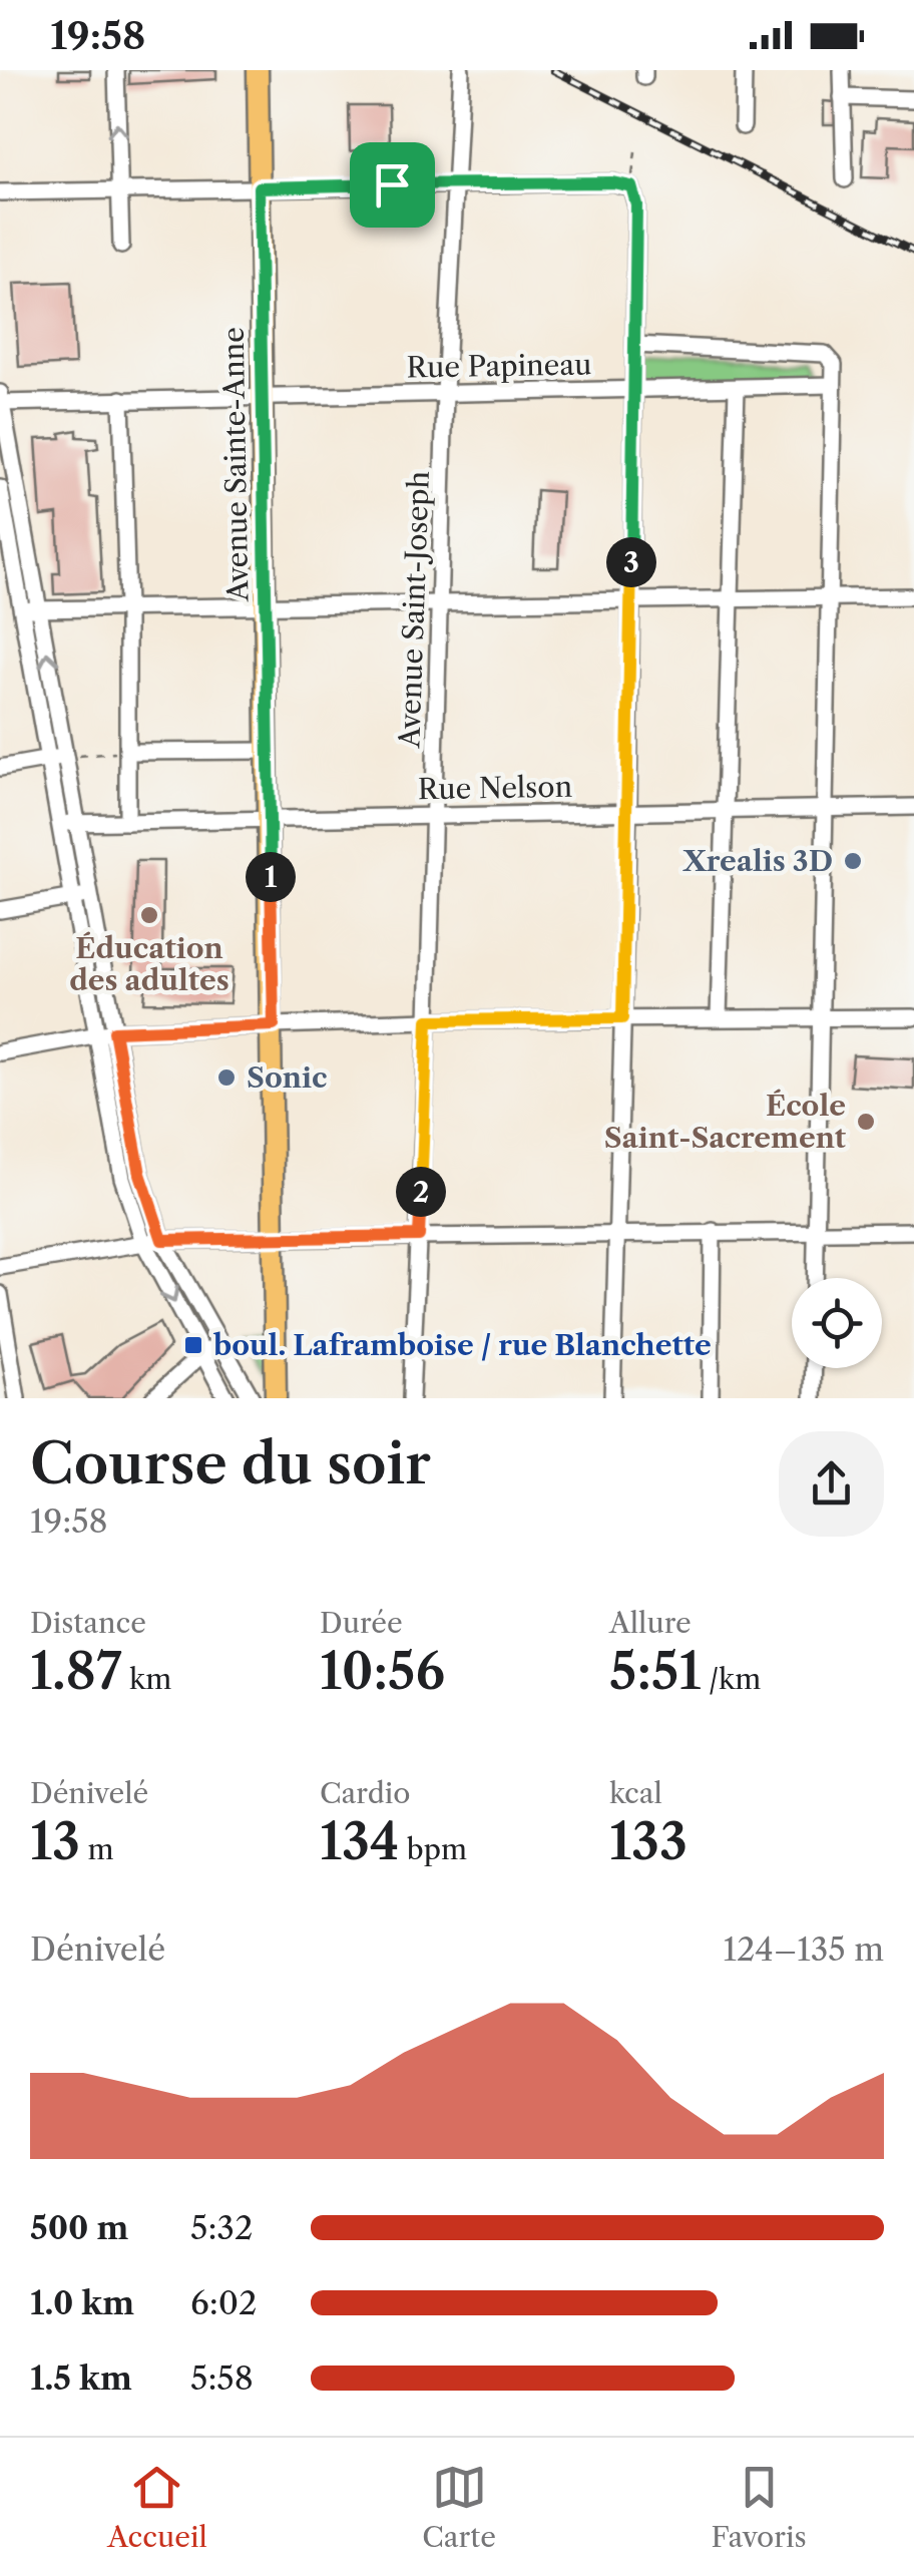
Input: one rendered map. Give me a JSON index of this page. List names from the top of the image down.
{
  "streets": {
    "main road": ["Avenue Sainte-Anne"],
    "street": ["Rue Papineau", "Avenue Saint-Joseph", "Rue Nelson"]
  },
  "crossings": [
    ["Rue Papineau", "Avenue Sainte-Anne"],
    ["Rue Papineau", "Avenue Saint-Joseph"],
    ["Avenue Sainte-Anne", "Rue Nelson"],
    ["Avenue Saint-Joseph", "Rue Nelson"]
  ],
  "places": {
    "other": [
      "Xrealis 3D",
      "Éducation des adultes",
      "Sonic",
      "École Saint-Sacrement"
    ],
    "transit": ["boul. Laframboise / rue Blanchette"]
  },
  "page": {
    "status": "19:58",
    "pins": ["3", "1", "2"],
    "heading": ["Course du soir", "19:58"],
    "stats": [
      ["Distance", "1.87 km"],
      ["Durée", "10:56"],
      ["Allure", "5:51 /km"],
      ["Dénivelé", "13 m"],
      ["Cardio", "134 bpm"],
      ["kcal", "133"]
    ],
    "chart": ["Dénivelé", "124–135 m"],
    "list": [
      {
        "name": "500 m",
        "note": "5:32"
      },
      {
        "name": "1.0 km",
        "note": "6:02"
      },
      {
        "name": "1.5 km",
        "note": "5:58"
      }
    ],
    "tabs": ["Accueil", "Carte", "Favoris"]
  }
}
